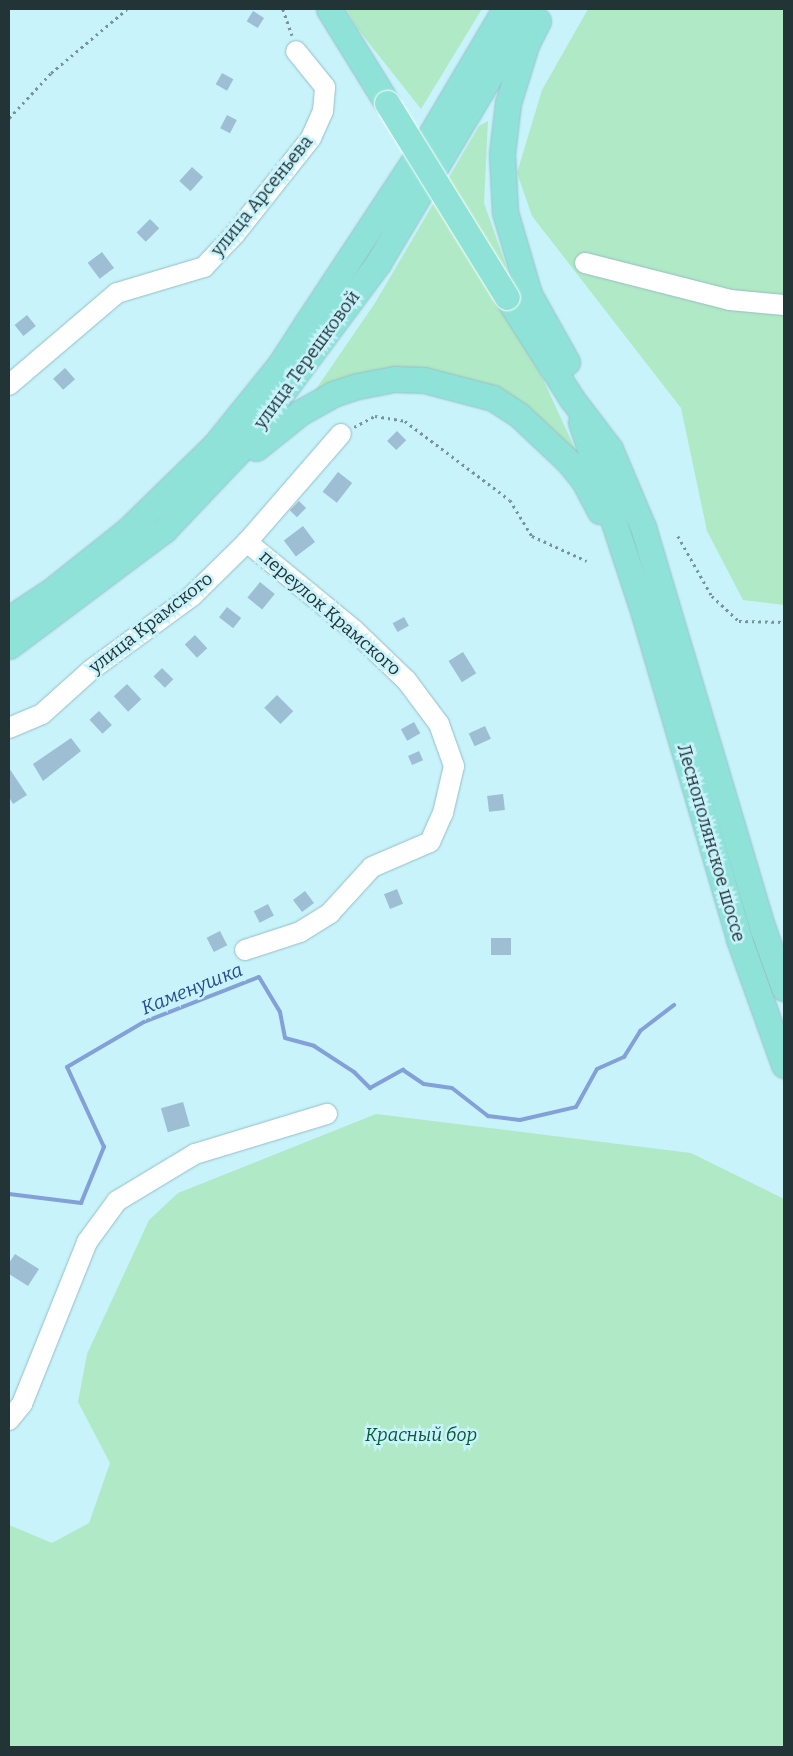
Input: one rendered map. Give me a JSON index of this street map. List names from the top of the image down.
{
  "streets": {
    "main road": ["улица Терешковой", "Леснополянское шоссе"],
    "street": ["улица Арсеньева", "переулок Крамского", "улица Крамского"]
  },
  "crossings": [
    ["переулок Крамского", "улица Крамского"]
  ],
  "water": ["Каменушка"],
  "parks": ["Красный бор"]
}
